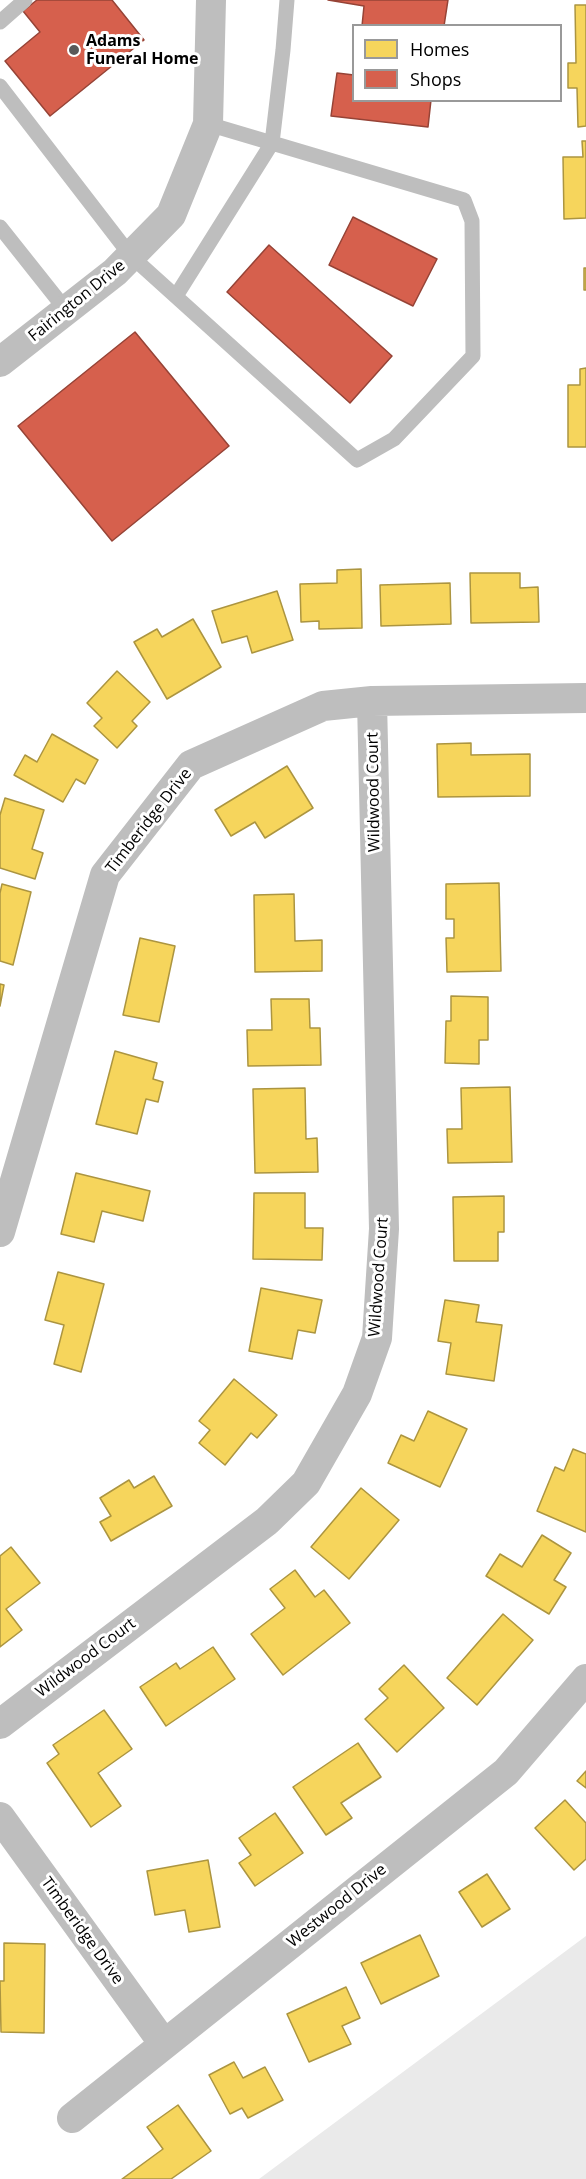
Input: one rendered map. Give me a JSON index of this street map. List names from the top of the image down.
{
  "streets": {
    "street": [
      "Fairington Drive",
      "Wildwood Court",
      "Timberidge Drive",
      "Westwood Drive"
    ]
  },
  "crossings": [
    ["Wildwood Court", "Timberidge Drive"],
    ["Timberidge Drive", "Westwood Drive"]
  ],
  "places": ["Adams Funeral Home"],
  "legend": ["Homes", "Shops"]
}
